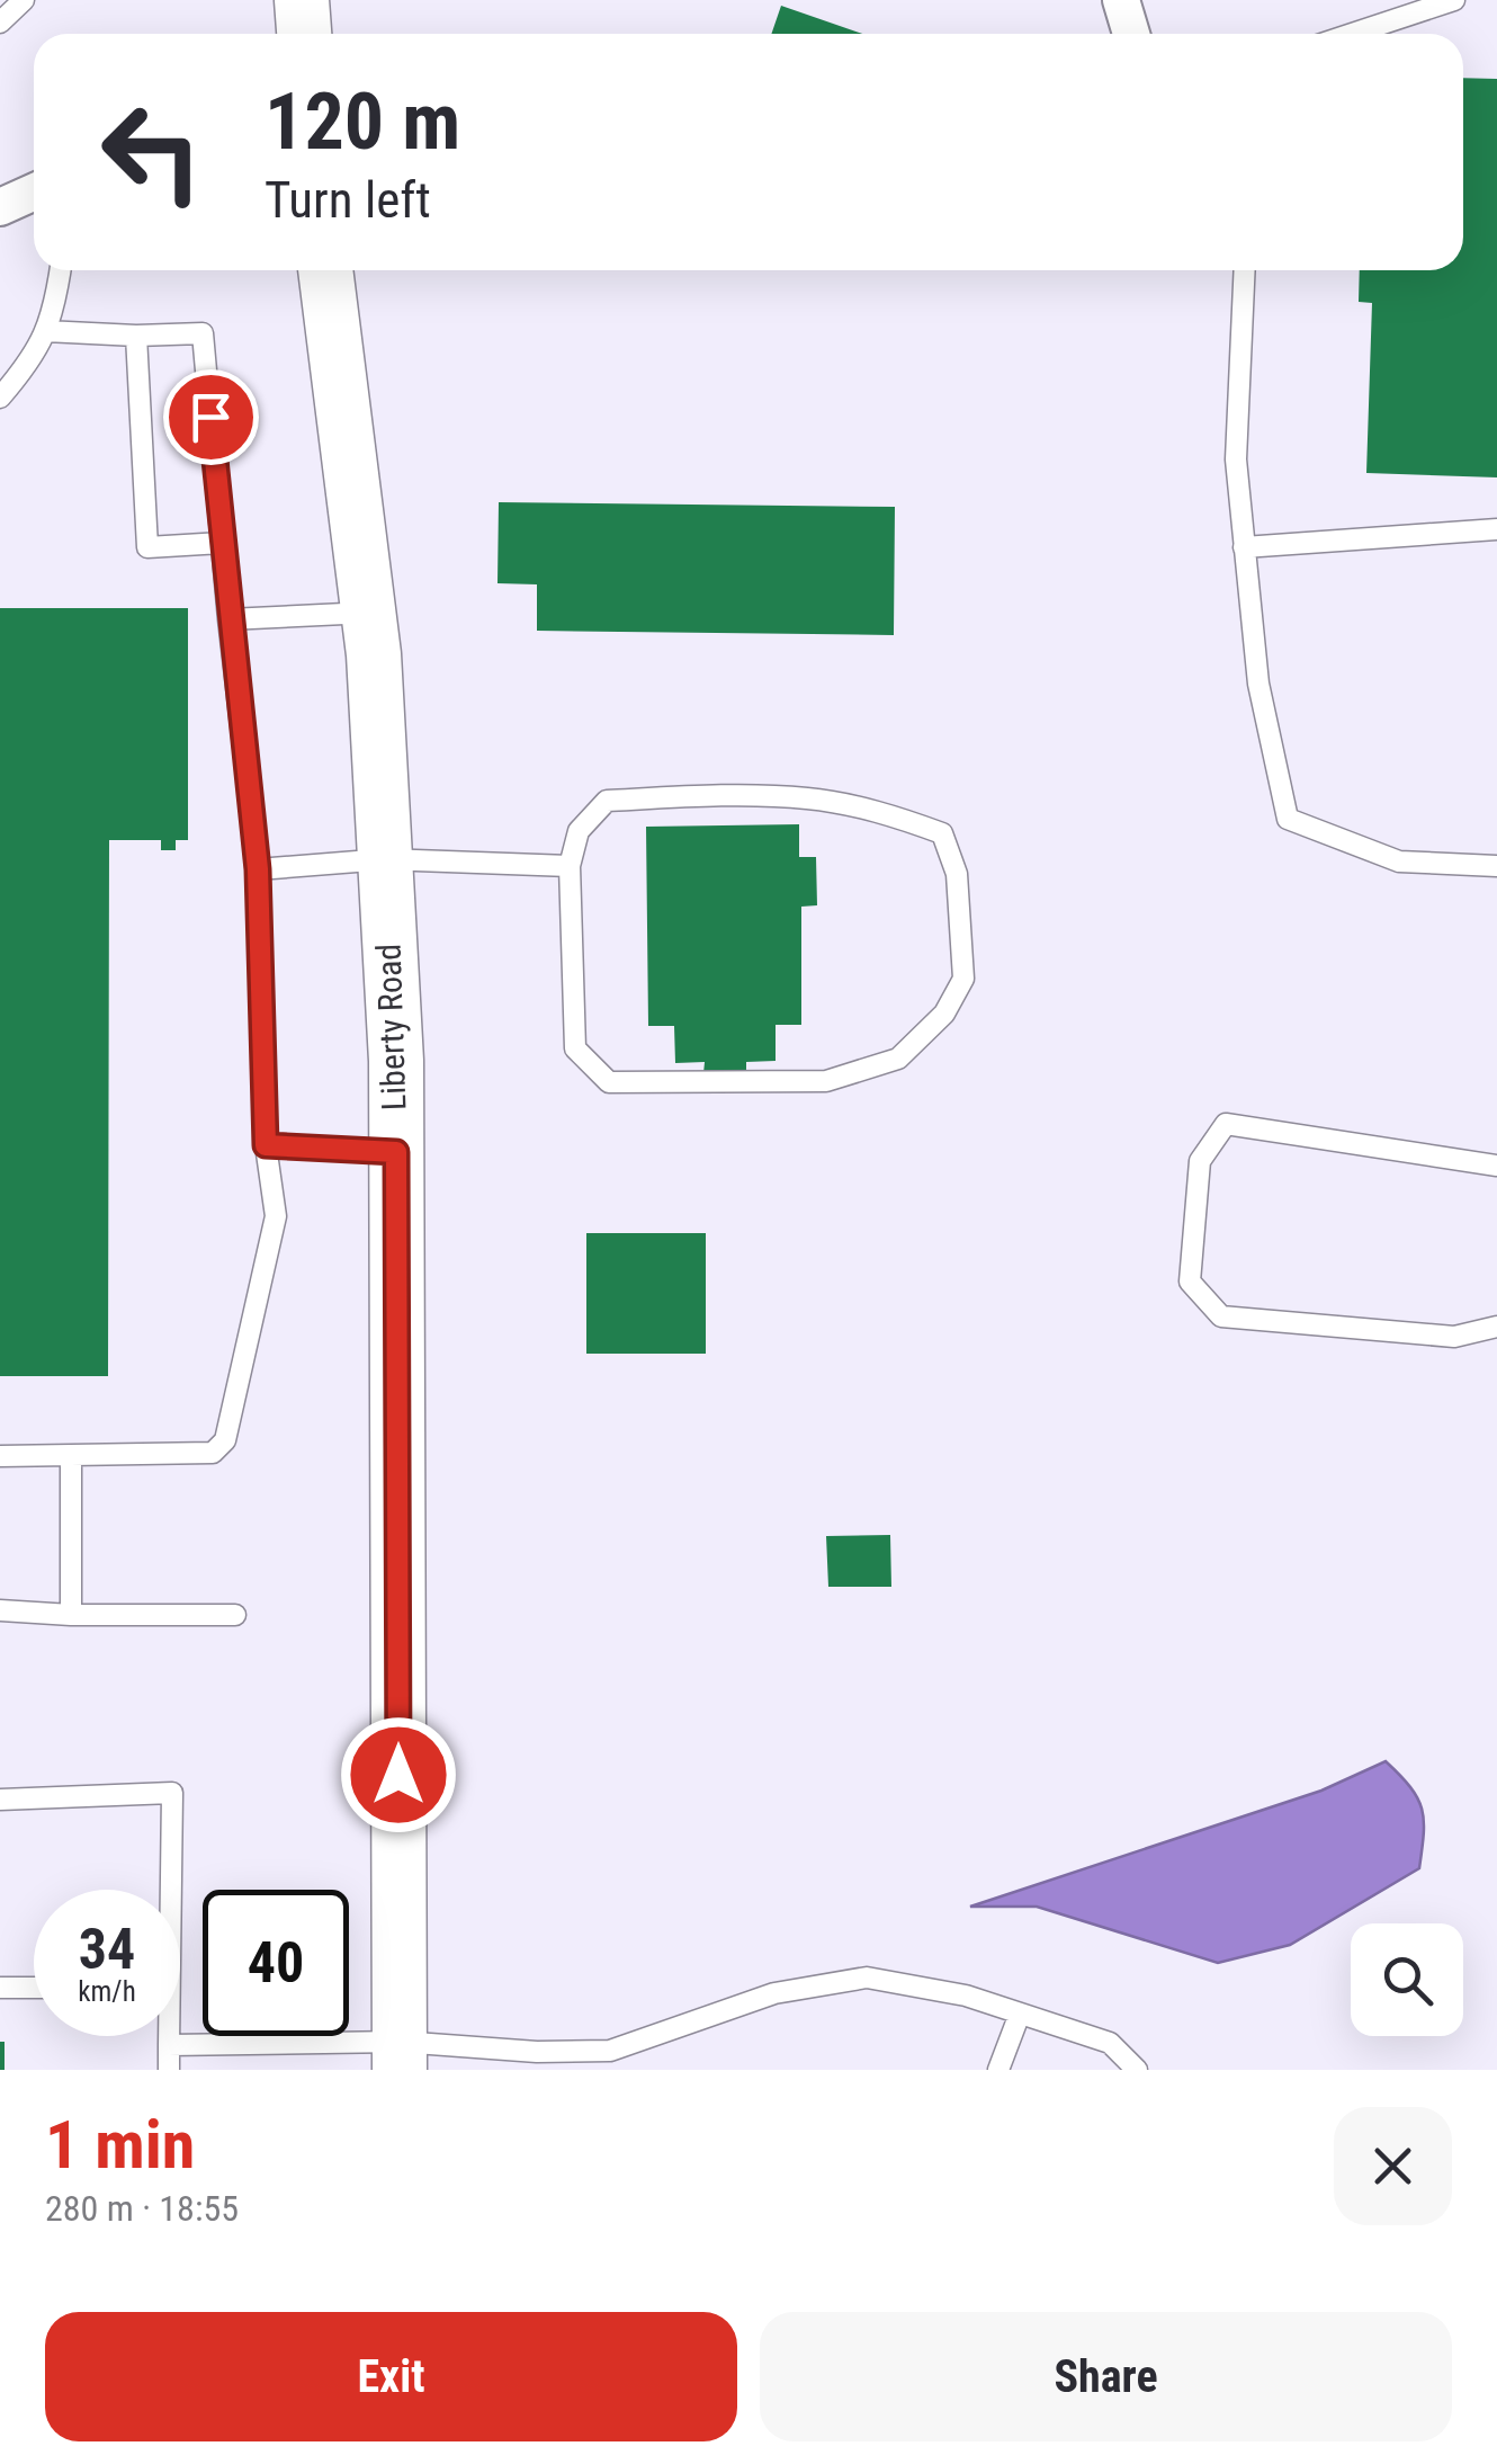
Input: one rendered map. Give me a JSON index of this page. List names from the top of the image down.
{
  "streets": {
    "street": ["Liberty Road"]
  },
  "page": {
    "turn": ["120 m", "Turn left"],
    "speed": "34 km/h",
    "limit": "40",
    "heading": ["1 min", "280 m · 18:55"],
    "buttons": ["Exit", "Share"]
  }
}
